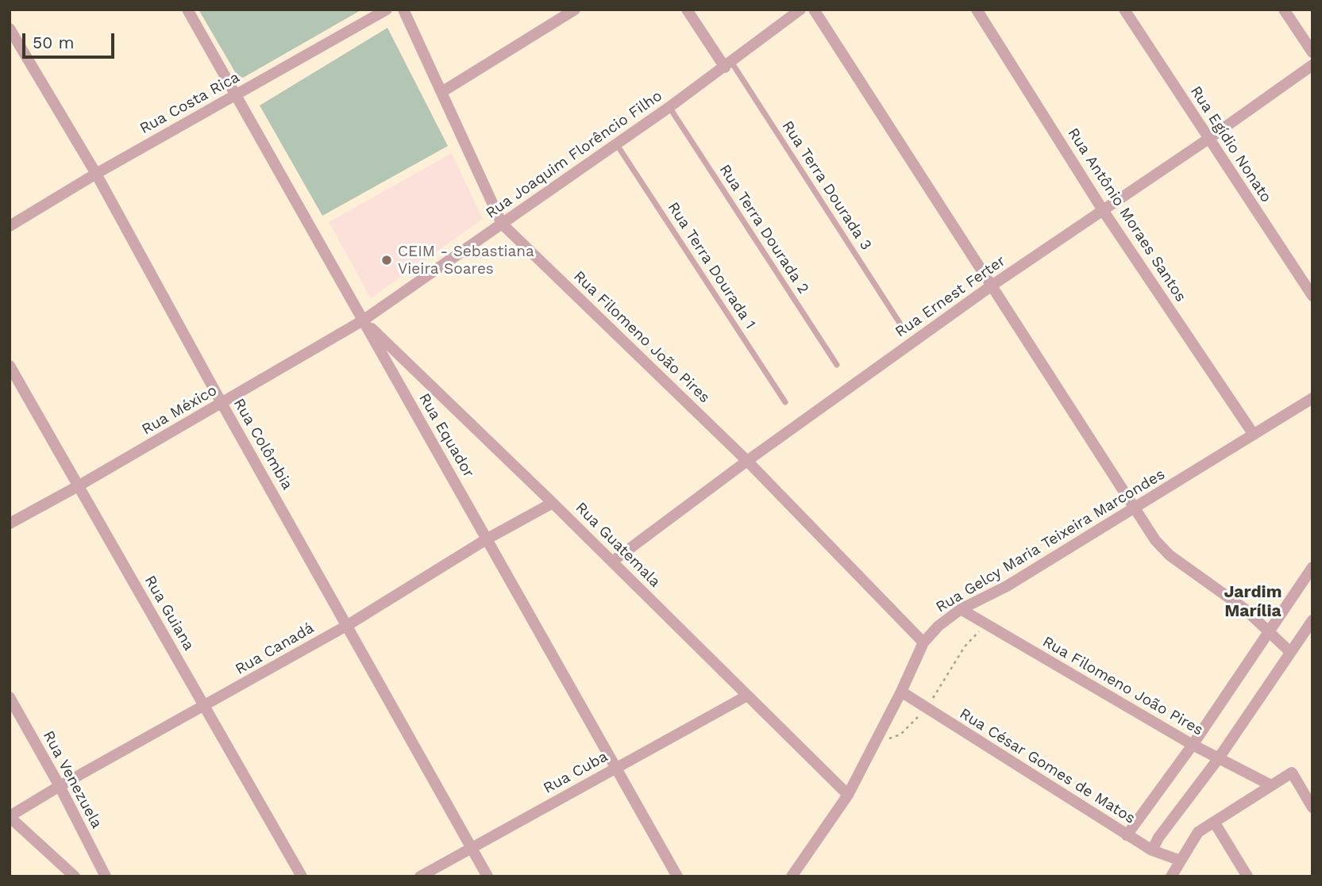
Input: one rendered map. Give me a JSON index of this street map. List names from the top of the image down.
{
  "streets": {
    "street": [
      "Rua Costa Rica",
      "Rua Egídio Nonato",
      "Rua Joaquim Florêncio Filho",
      "Rua Antônio Moraes Santos",
      "Rua Ernest Ferter",
      "Rua Filomeno João Pires",
      "Rua México",
      "Rua Equador",
      "Rua Colômbia",
      "Rua Gelcy Maria Teixeira Marcondes",
      "Rua Guatemala",
      "Rua Guiana",
      "Rua Canadá",
      "Rua César Gomes de Matos",
      "Rua Cuba",
      "Rua Venezuela"
    ],
    "lane": ["Rua Terra Dourada 3", "Rua Terra Dourada 2", "Rua Terra Dourada 1"]
  },
  "crossings": [
    ["Rua Costa Rica", "Rua Equador"],
    ["Rua Costa Rica", "Rua Colômbia"],
    ["Rua Egídio Nonato", "Rua Ernest Ferter"],
    ["Rua Joaquim Florêncio Filho", "Rua Terra Dourada 3"],
    ["Rua Joaquim Florêncio Filho", "Rua Terra Dourada 2"],
    ["Rua Joaquim Florêncio Filho", "Rua Terra Dourada 1"],
    ["Rua Joaquim Florêncio Filho", "Rua Filomeno João Pires"],
    ["Rua Joaquim Florêncio Filho", "Rua México"],
    ["Rua Joaquim Florêncio Filho", "Rua Equador"],
    ["Rua Joaquim Florêncio Filho", "Rua Guatemala"],
    ["Rua Antônio Moraes Santos", "Rua Ernest Ferter"],
    ["Rua Antônio Moraes Santos", "Rua Gelcy Maria Teixeira Marcondes"],
    ["Rua Ernest Ferter", "Rua Filomeno João Pires"],
    ["Rua Ernest Ferter", "Rua Guatemala"],
    ["Rua Filomeno João Pires", "Rua Gelcy Maria Teixeira Marcondes"],
    ["Rua México", "Rua Equador"],
    ["Rua México", "Rua Colômbia"],
    ["Rua México", "Rua Guatemala"],
    ["Rua México", "Rua Guiana"],
    ["Rua Equador", "Rua Guatemala"],
    ["Rua Equador", "Rua Canadá"],
    ["Rua Equador", "Rua Cuba"],
    ["Rua Colômbia", "Rua Canadá"],
    ["Rua Colômbia", "Rua Cuba"],
    ["Rua Gelcy Maria Teixeira Marcondes", "Rua Guatemala"],
    ["Rua Gelcy Maria Teixeira Marcondes", "Rua César Gomes de Matos"],
    ["Rua Guatemala", "Rua Canadá"],
    ["Rua Guatemala", "Rua Cuba"],
    ["Rua Guiana", "Rua Canadá"],
    ["Rua Canadá", "Rua Venezuela"]
  ],
  "districts": ["Jardim Marília"],
  "places": ["CEIM - Sebastiana Vieira Soares"],
  "scale_bar": "50 m"
}
